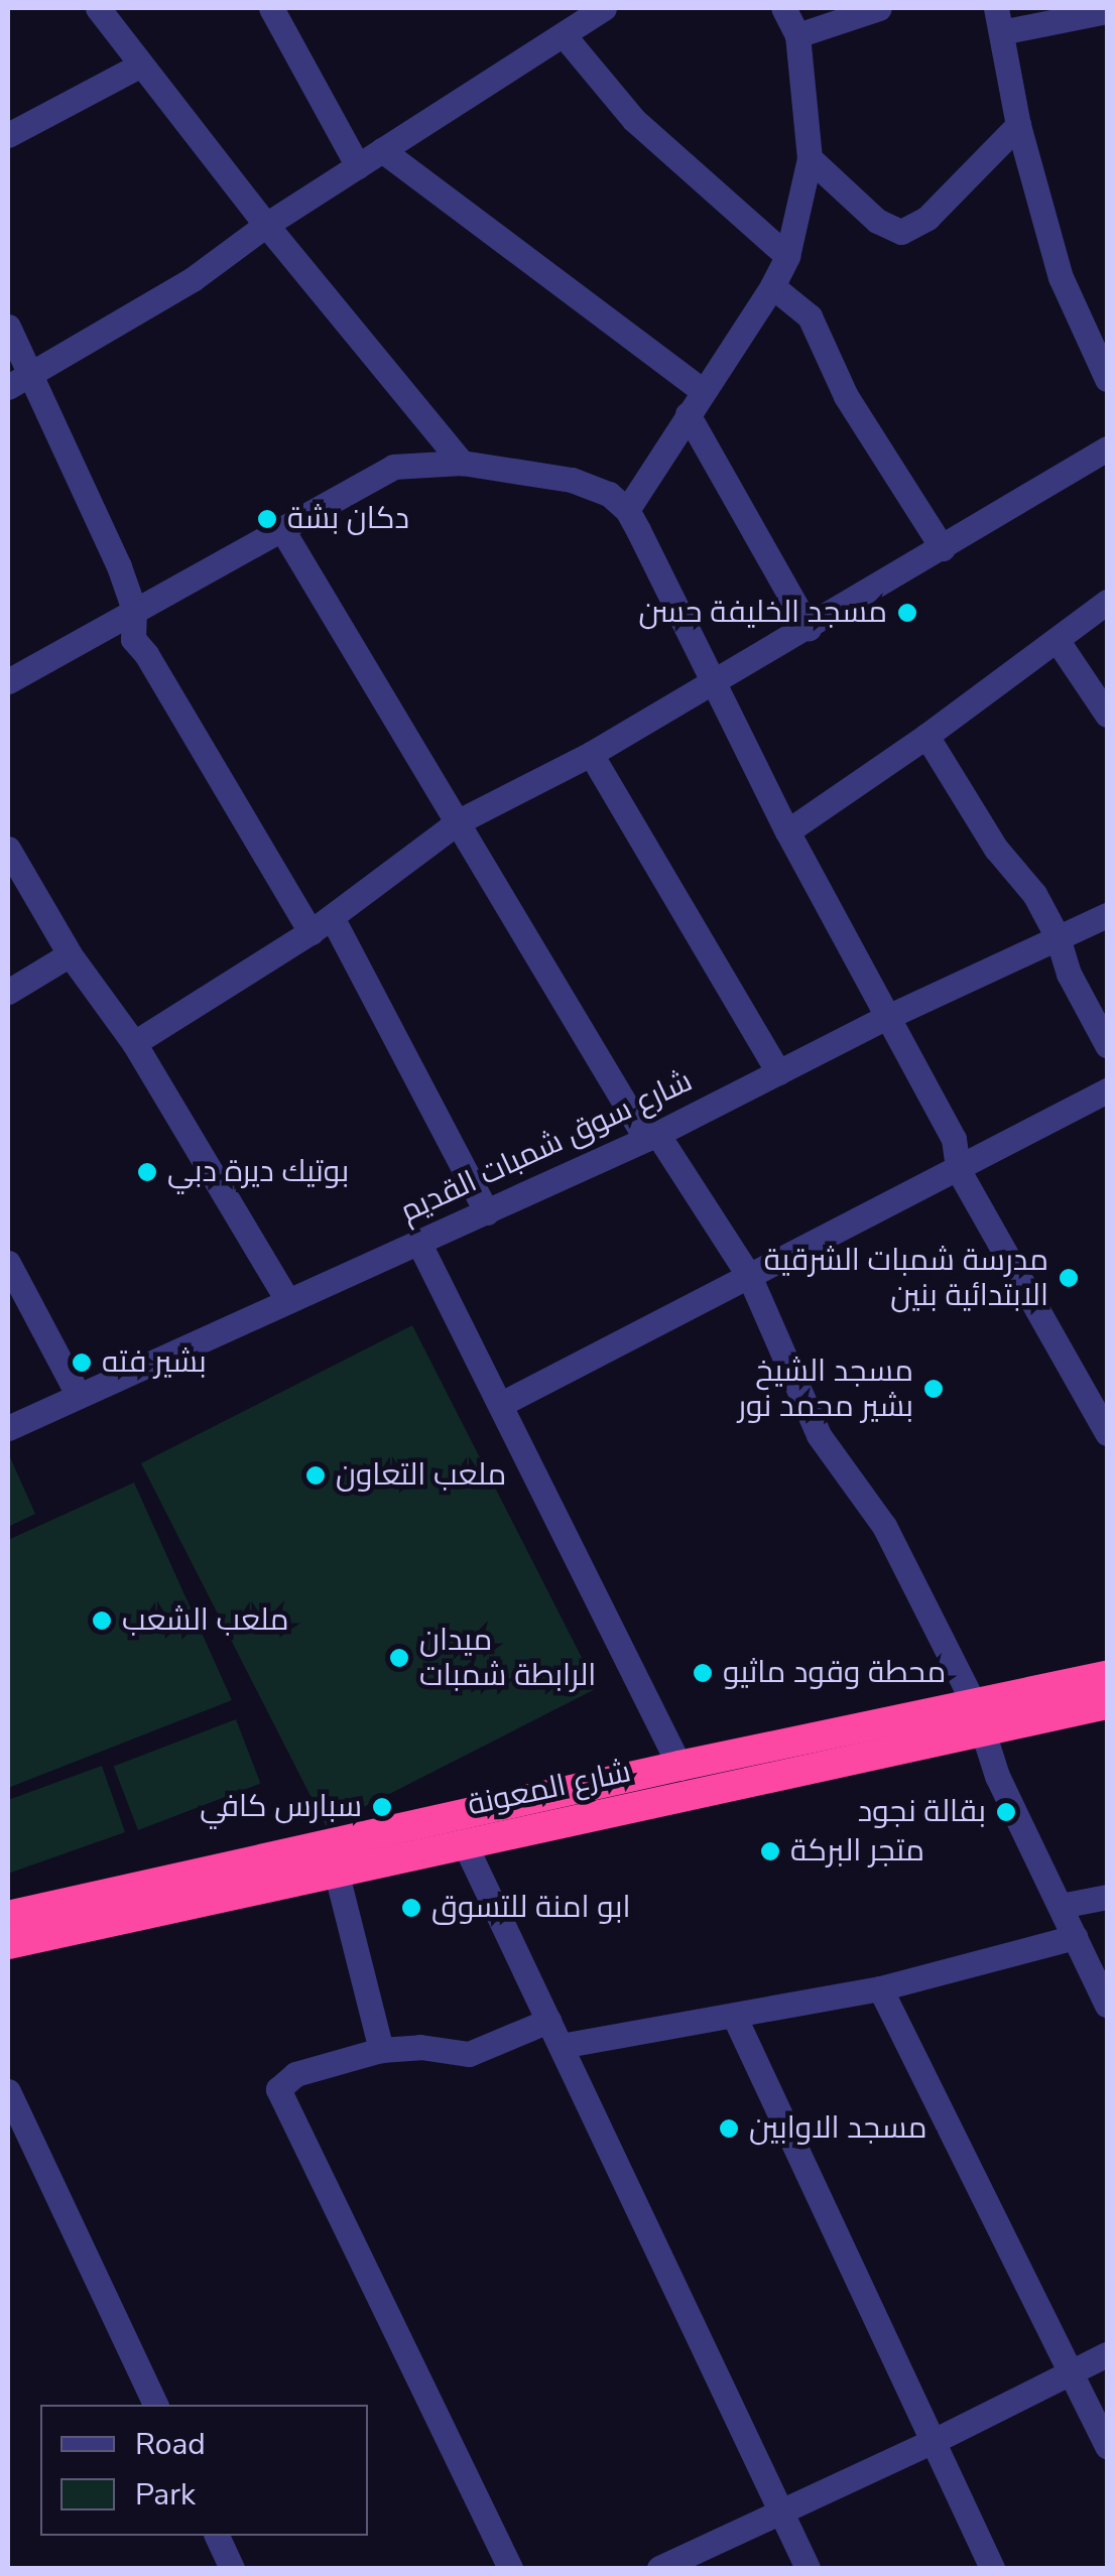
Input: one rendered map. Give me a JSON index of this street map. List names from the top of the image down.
{
  "streets": {
    "highway": ["شارع المعونة"],
    "street": ["شارع سوق شمبات القديم"]
  },
  "places": [
    "دكان بشة",
    "مسجد الخليفة حسن",
    "بوتيك ديرة دبي",
    "مدرسة شمبات الشرقية الابتدائية بنين",
    "بشير فته",
    "مسجد الشيخ بشير محمد نور",
    "ملعب التعاون",
    "ملعب الشعب",
    "ميدان الرابطة شمبات",
    "محطة وقود ماثيو",
    "سبارس كافي",
    "بقالة نجود",
    "متجر البركة",
    "ابو امنة للتسوق",
    "مسجد الاوابين"
  ],
  "legend": ["Road", "Park"]
}
